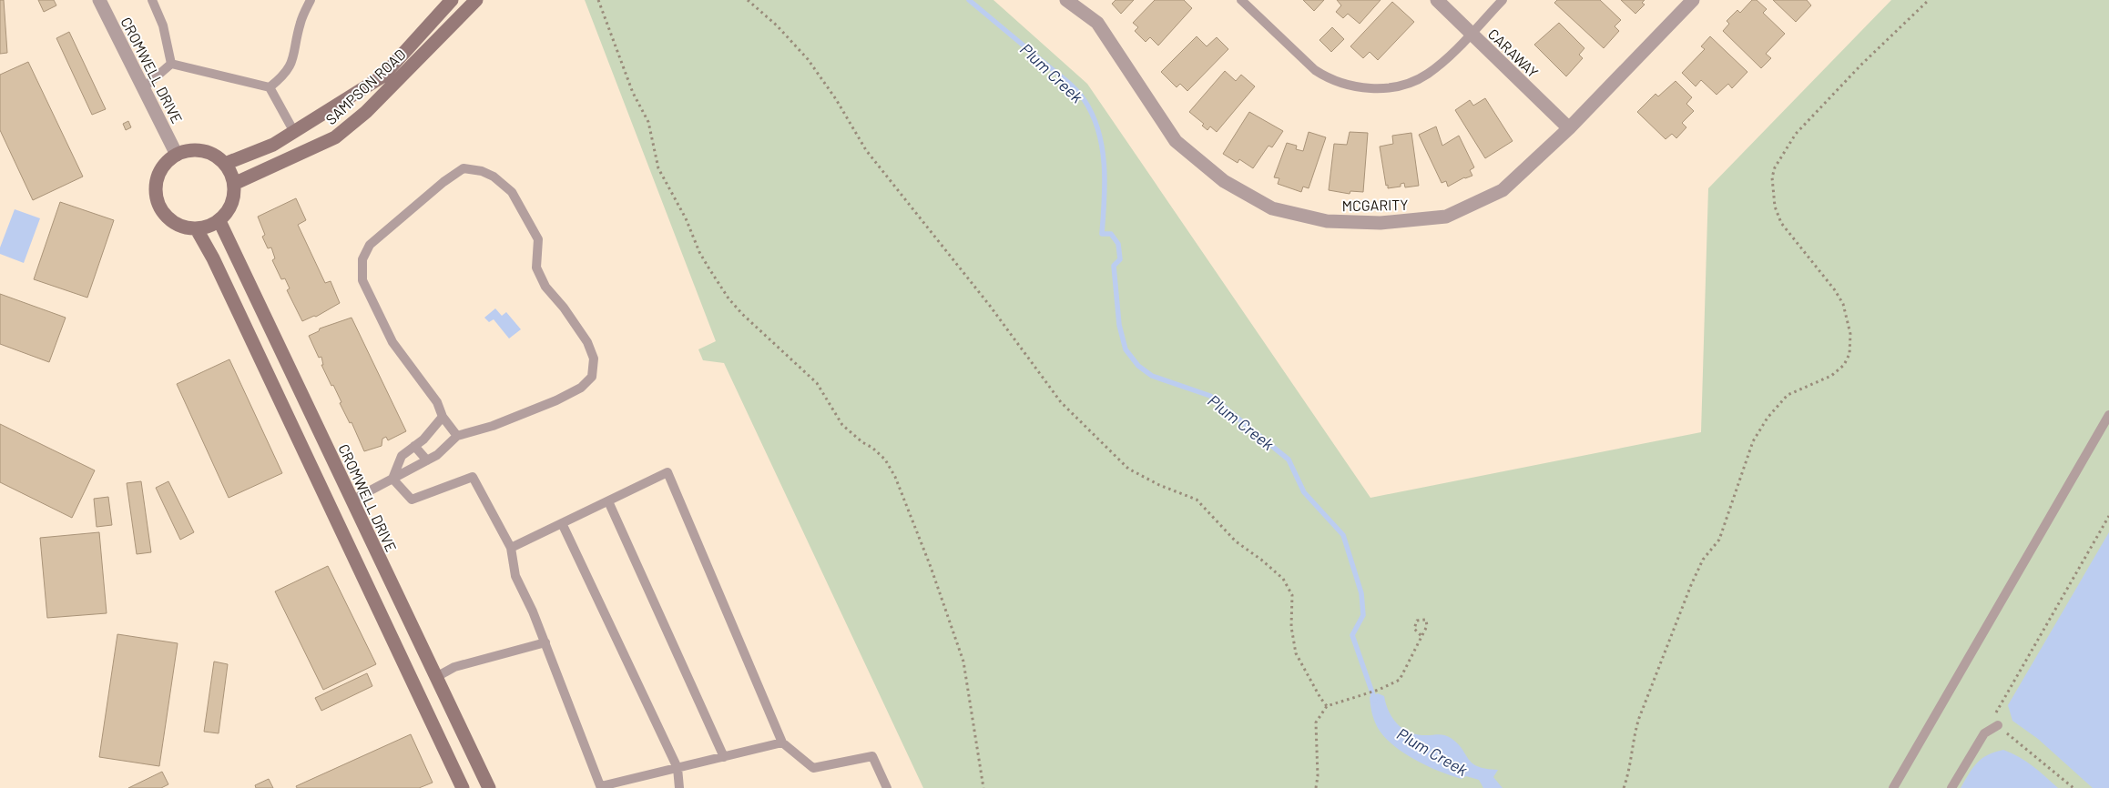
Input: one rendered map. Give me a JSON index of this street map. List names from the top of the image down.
{
  "streets": {
    "street": [
      "CARAWAY",
      "CROMWELL DRIVE",
      "SAMPSON ROAD",
      "MCGARITY"
    ]
  },
  "crossings": [
    ["CARAWAY", "MCGARITY"],
    ["CROMWELL DRIVE", "SAMPSON ROAD"]
  ],
  "water": ["Plum Creek"]
}
